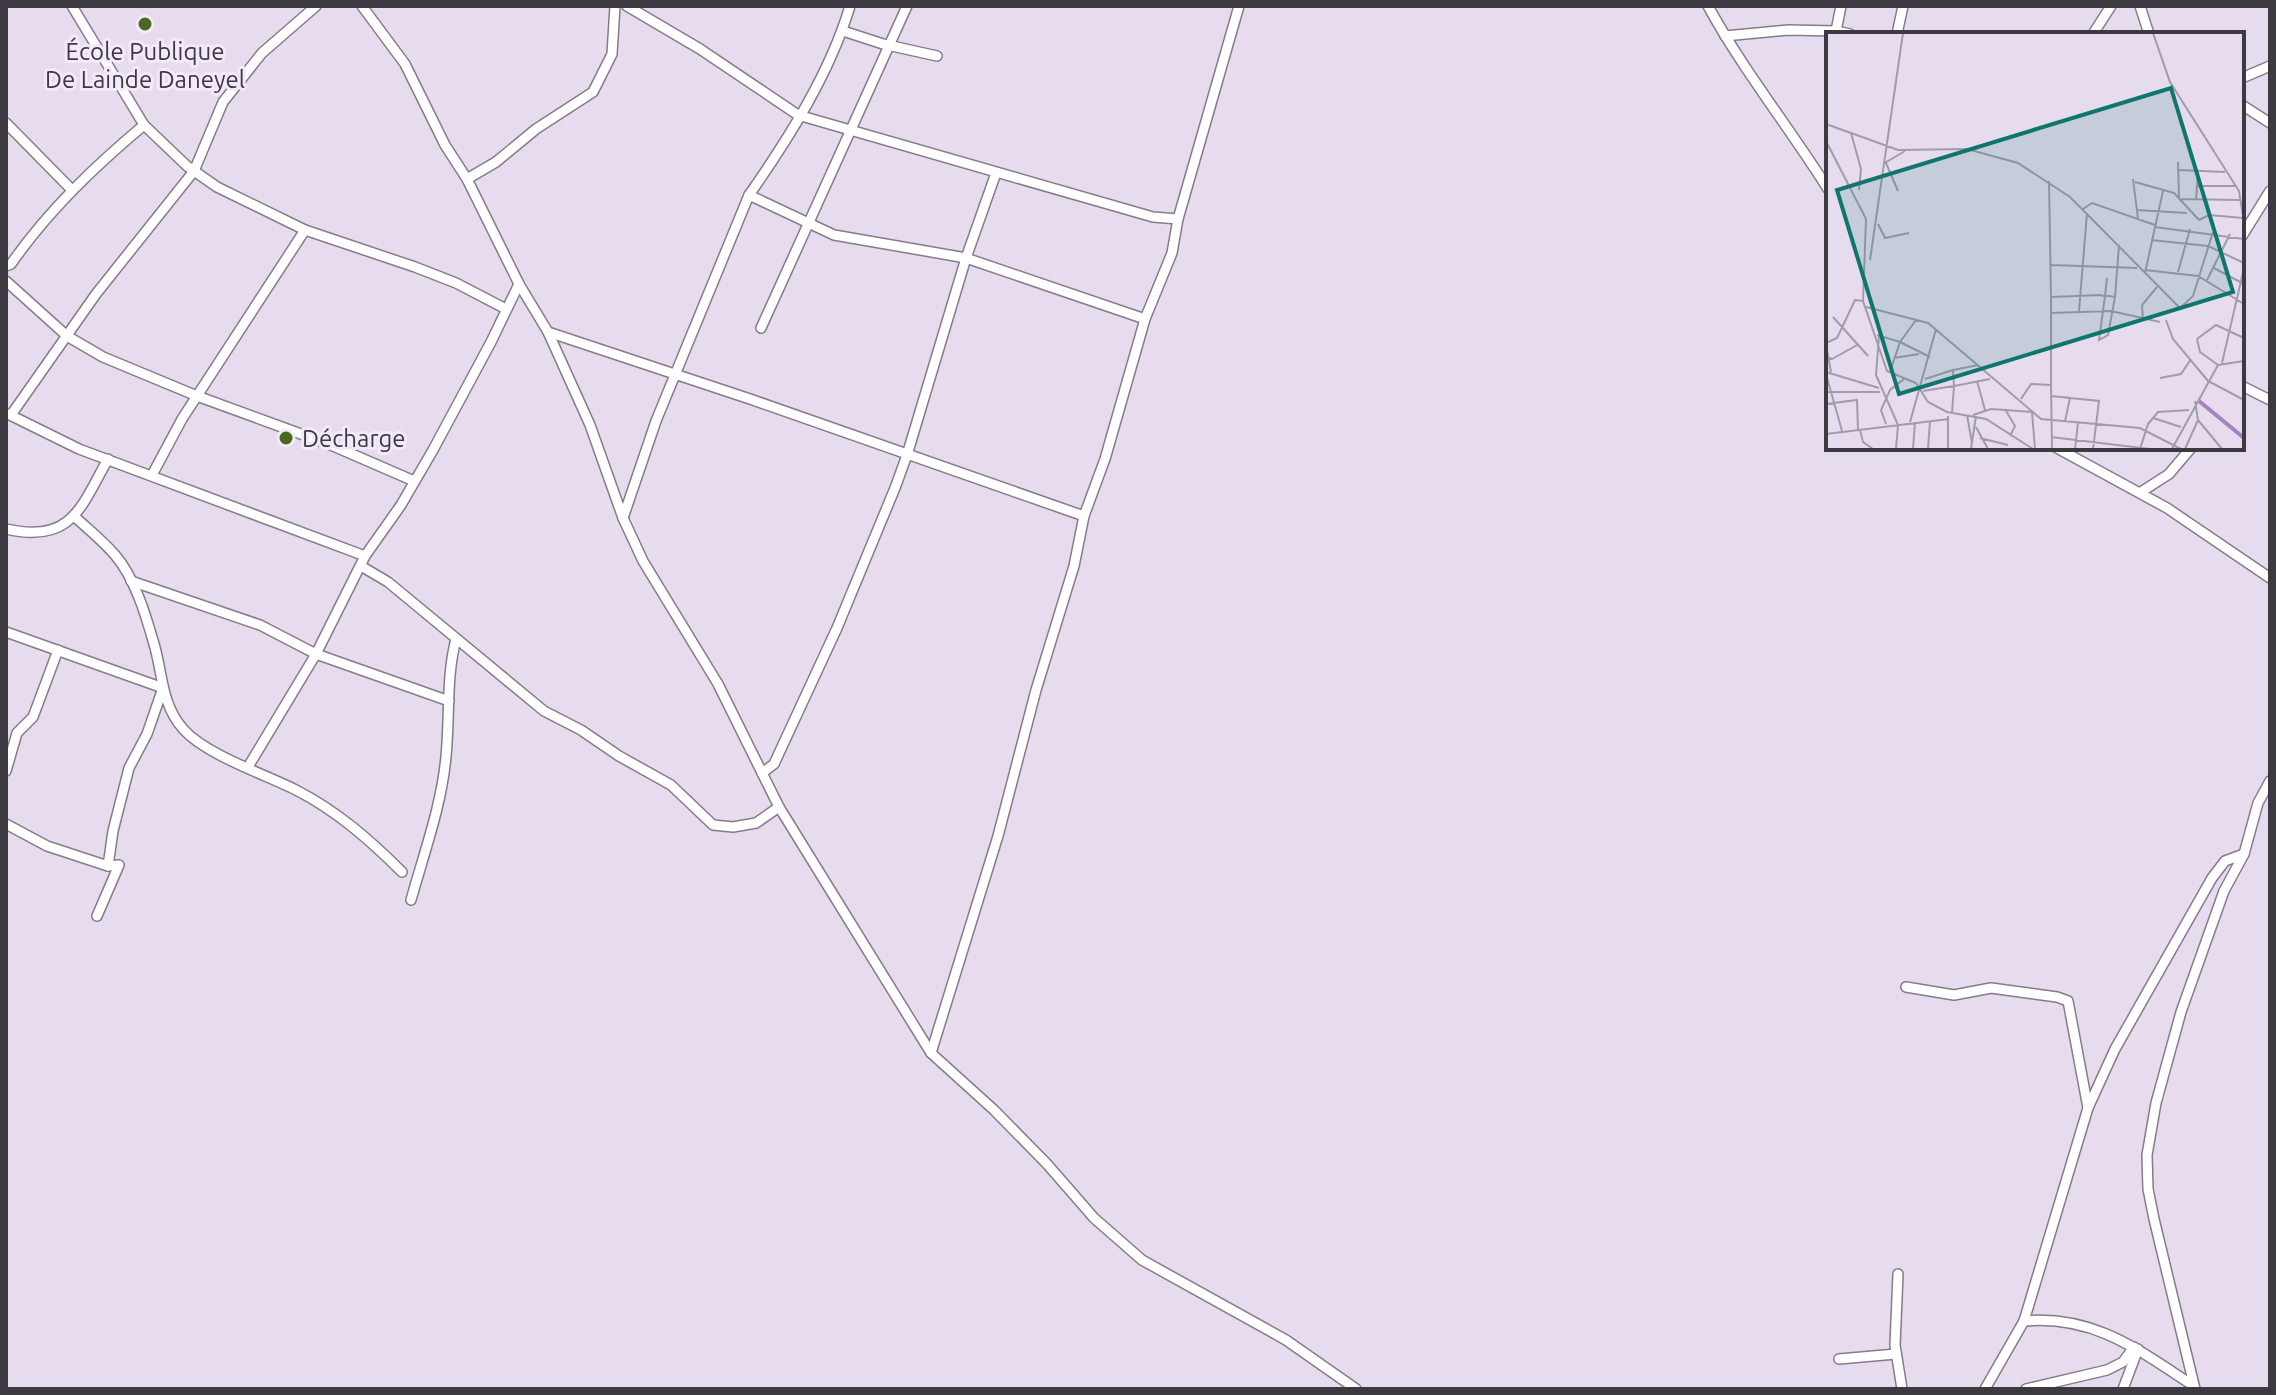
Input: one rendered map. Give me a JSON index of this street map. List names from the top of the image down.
{
  "places": ["École Publique De Lainde Daneyel", "Décharge"]
}
